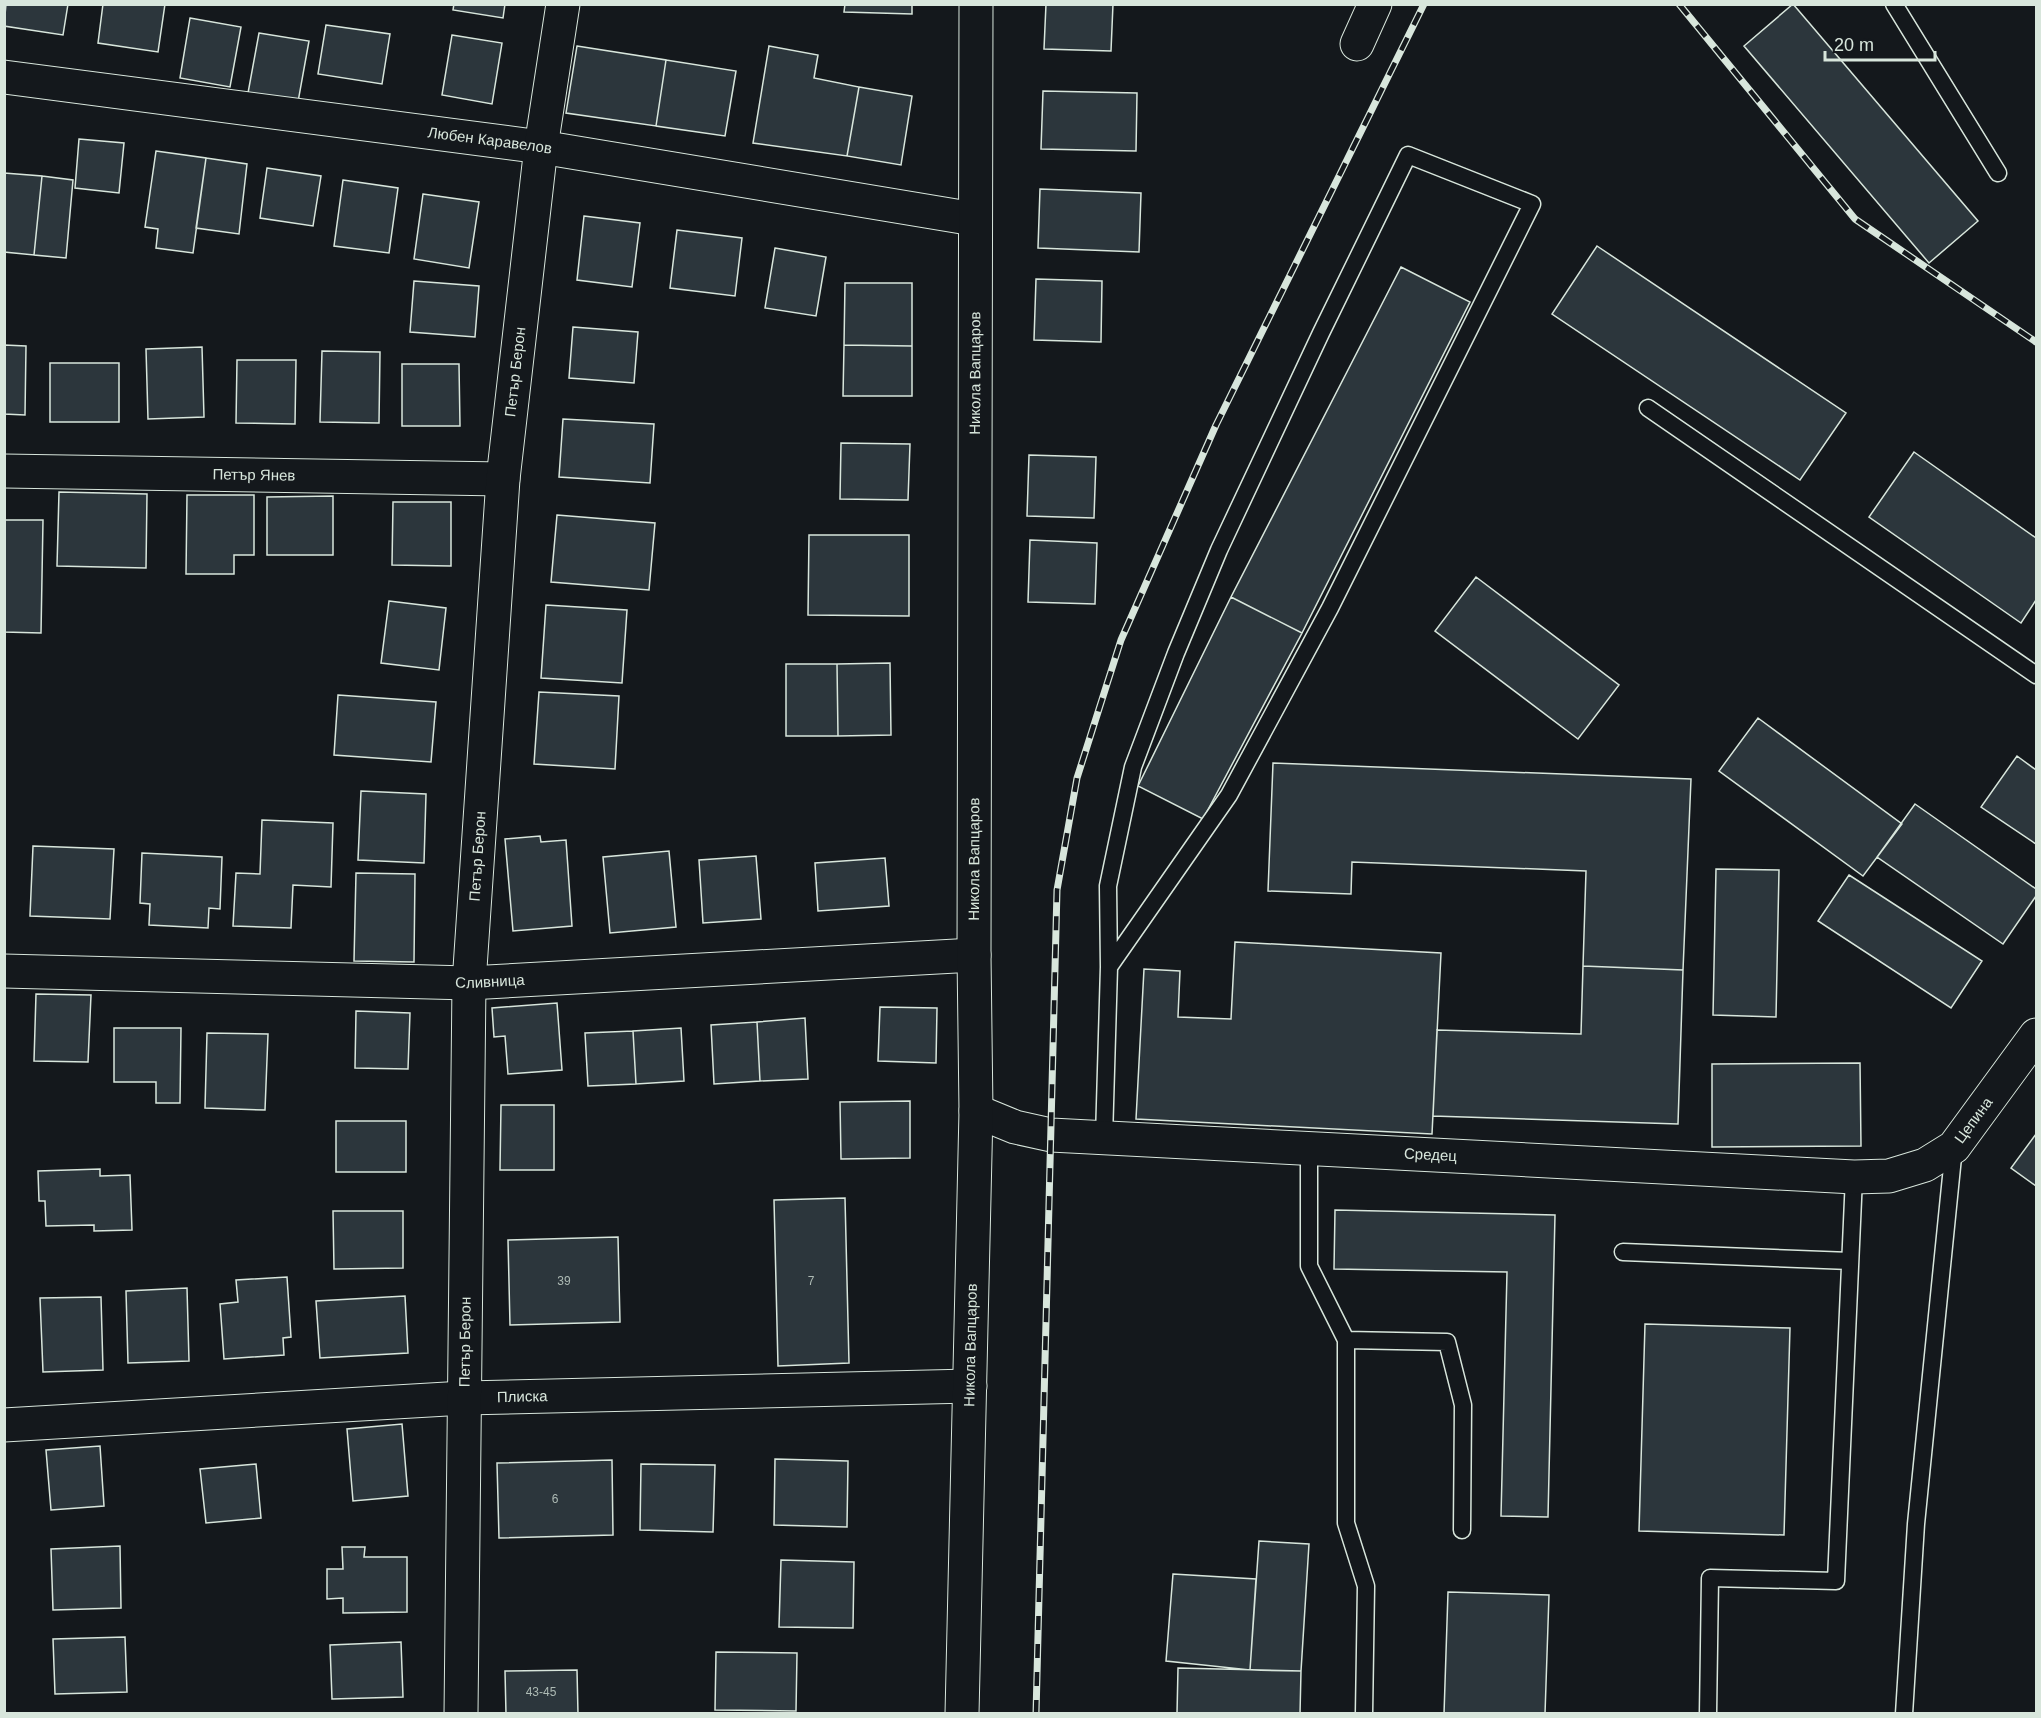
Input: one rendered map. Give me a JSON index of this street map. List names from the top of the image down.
{
  "streets": {
    "street": [
      "Любен Каравелов",
      "Петър Берон",
      "Никола Вапцаров",
      "Петър Янев",
      "Сливница",
      "Цепина",
      "Средец",
      "Плиска"
    ]
  },
  "crossings": [
    ["Любен Каравелов", "Петър Берон"],
    ["Любен Каравелов", "Никола Вапцаров"],
    ["Петър Берон", "Петър Янев"],
    ["Петър Берон", "Сливница"],
    ["Петър Берон", "Плиска"],
    ["Никола Вапцаров", "Сливница"],
    ["Никола Вапцаров", "Средец"],
    ["Никола Вапцаров", "Плиска"],
    ["Цепина", "Средец"]
  ],
  "house_numbers": [
    "39",
    "7",
    "6",
    "43-45"
  ],
  "scale_bar": "20 m"
}
